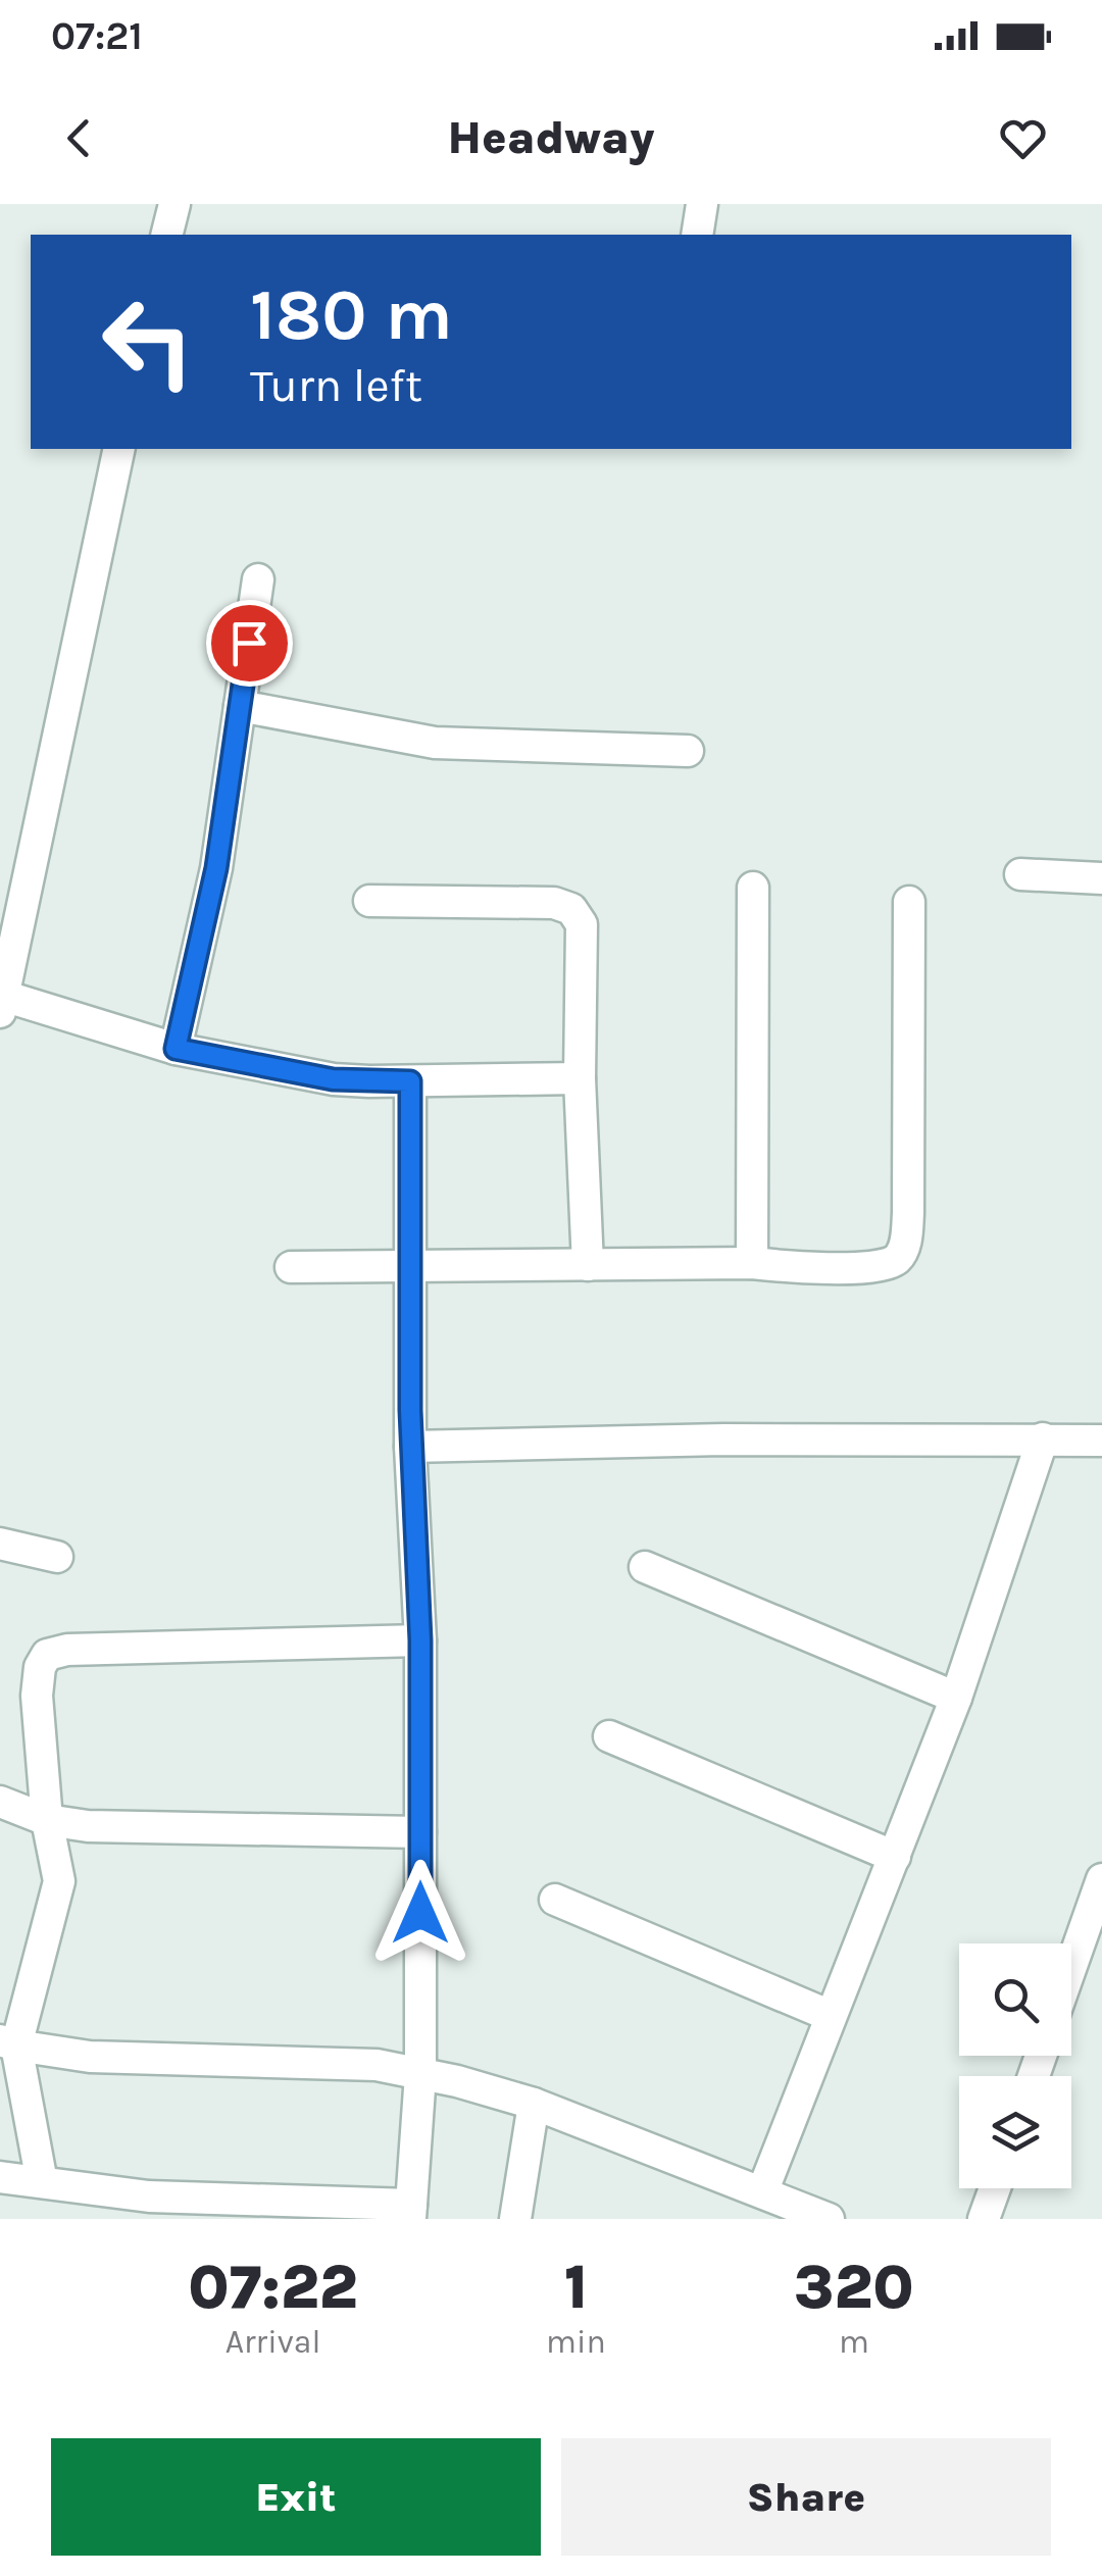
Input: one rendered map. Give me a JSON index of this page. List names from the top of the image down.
{
  "page": {
    "status": "07:21",
    "header": "Headway",
    "turn": ["180 m", "Turn left"],
    "eta": [
      "07:22",
      "Arrival",
      "1",
      "min",
      "320",
      "m"
    ],
    "buttons": ["Exit", "Share"]
  }
}
